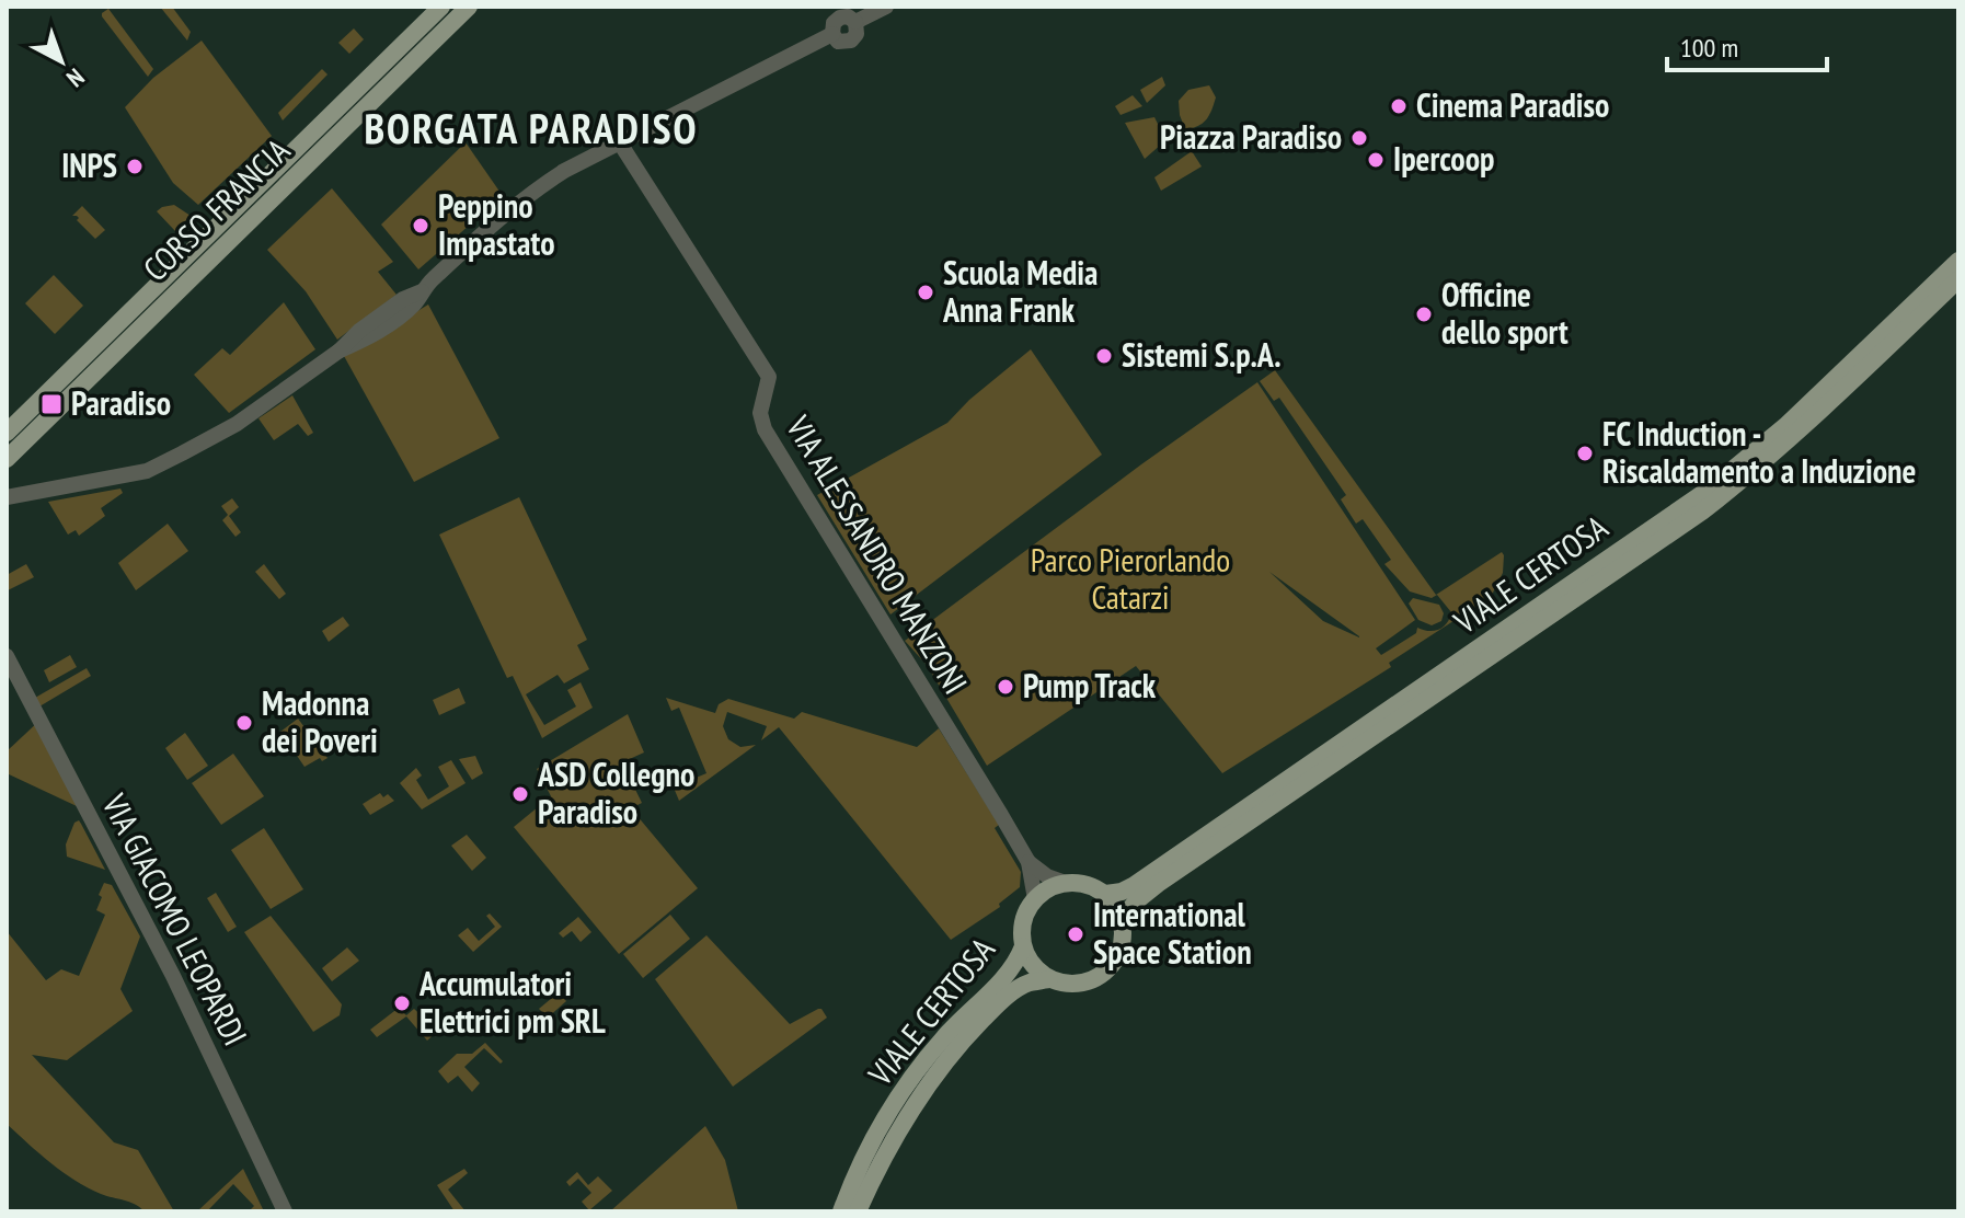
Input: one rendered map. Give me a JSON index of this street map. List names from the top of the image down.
{
  "streets": {
    "main road": ["CORSO FRANCIA", "VIALE CERTOSA"],
    "street": ["VIA ALESSANDRO MANZONI", "VIA GIACOMO LEOPARDI"]
  },
  "crossings": [
    ["VIA ALESSANDRO MANZONI", "VIALE CERTOSA"]
  ],
  "districts": ["BORGATA PARADISO"],
  "parks": ["Parco Pierorlando Catarzi"],
  "places": {
    "other": [
      "Cinema Paradiso",
      "Piazza Paradiso",
      "Ipercoop",
      "INPS",
      "Peppino Impastato",
      "Scuola Media Anna Frank",
      "Officine dello sport",
      "Sistemi S.p.A.",
      "FC Induction - Riscaldamento a Induzione",
      "Pump Track",
      "Madonna dei Poveri",
      "ASD Collegno Paradiso",
      "International Space Station",
      "Accumulatori Elettrici pm SRL"
    ],
    "transit": ["Paradiso"]
  },
  "scale_bar": "100 m",
  "north": "bottom right"
}
